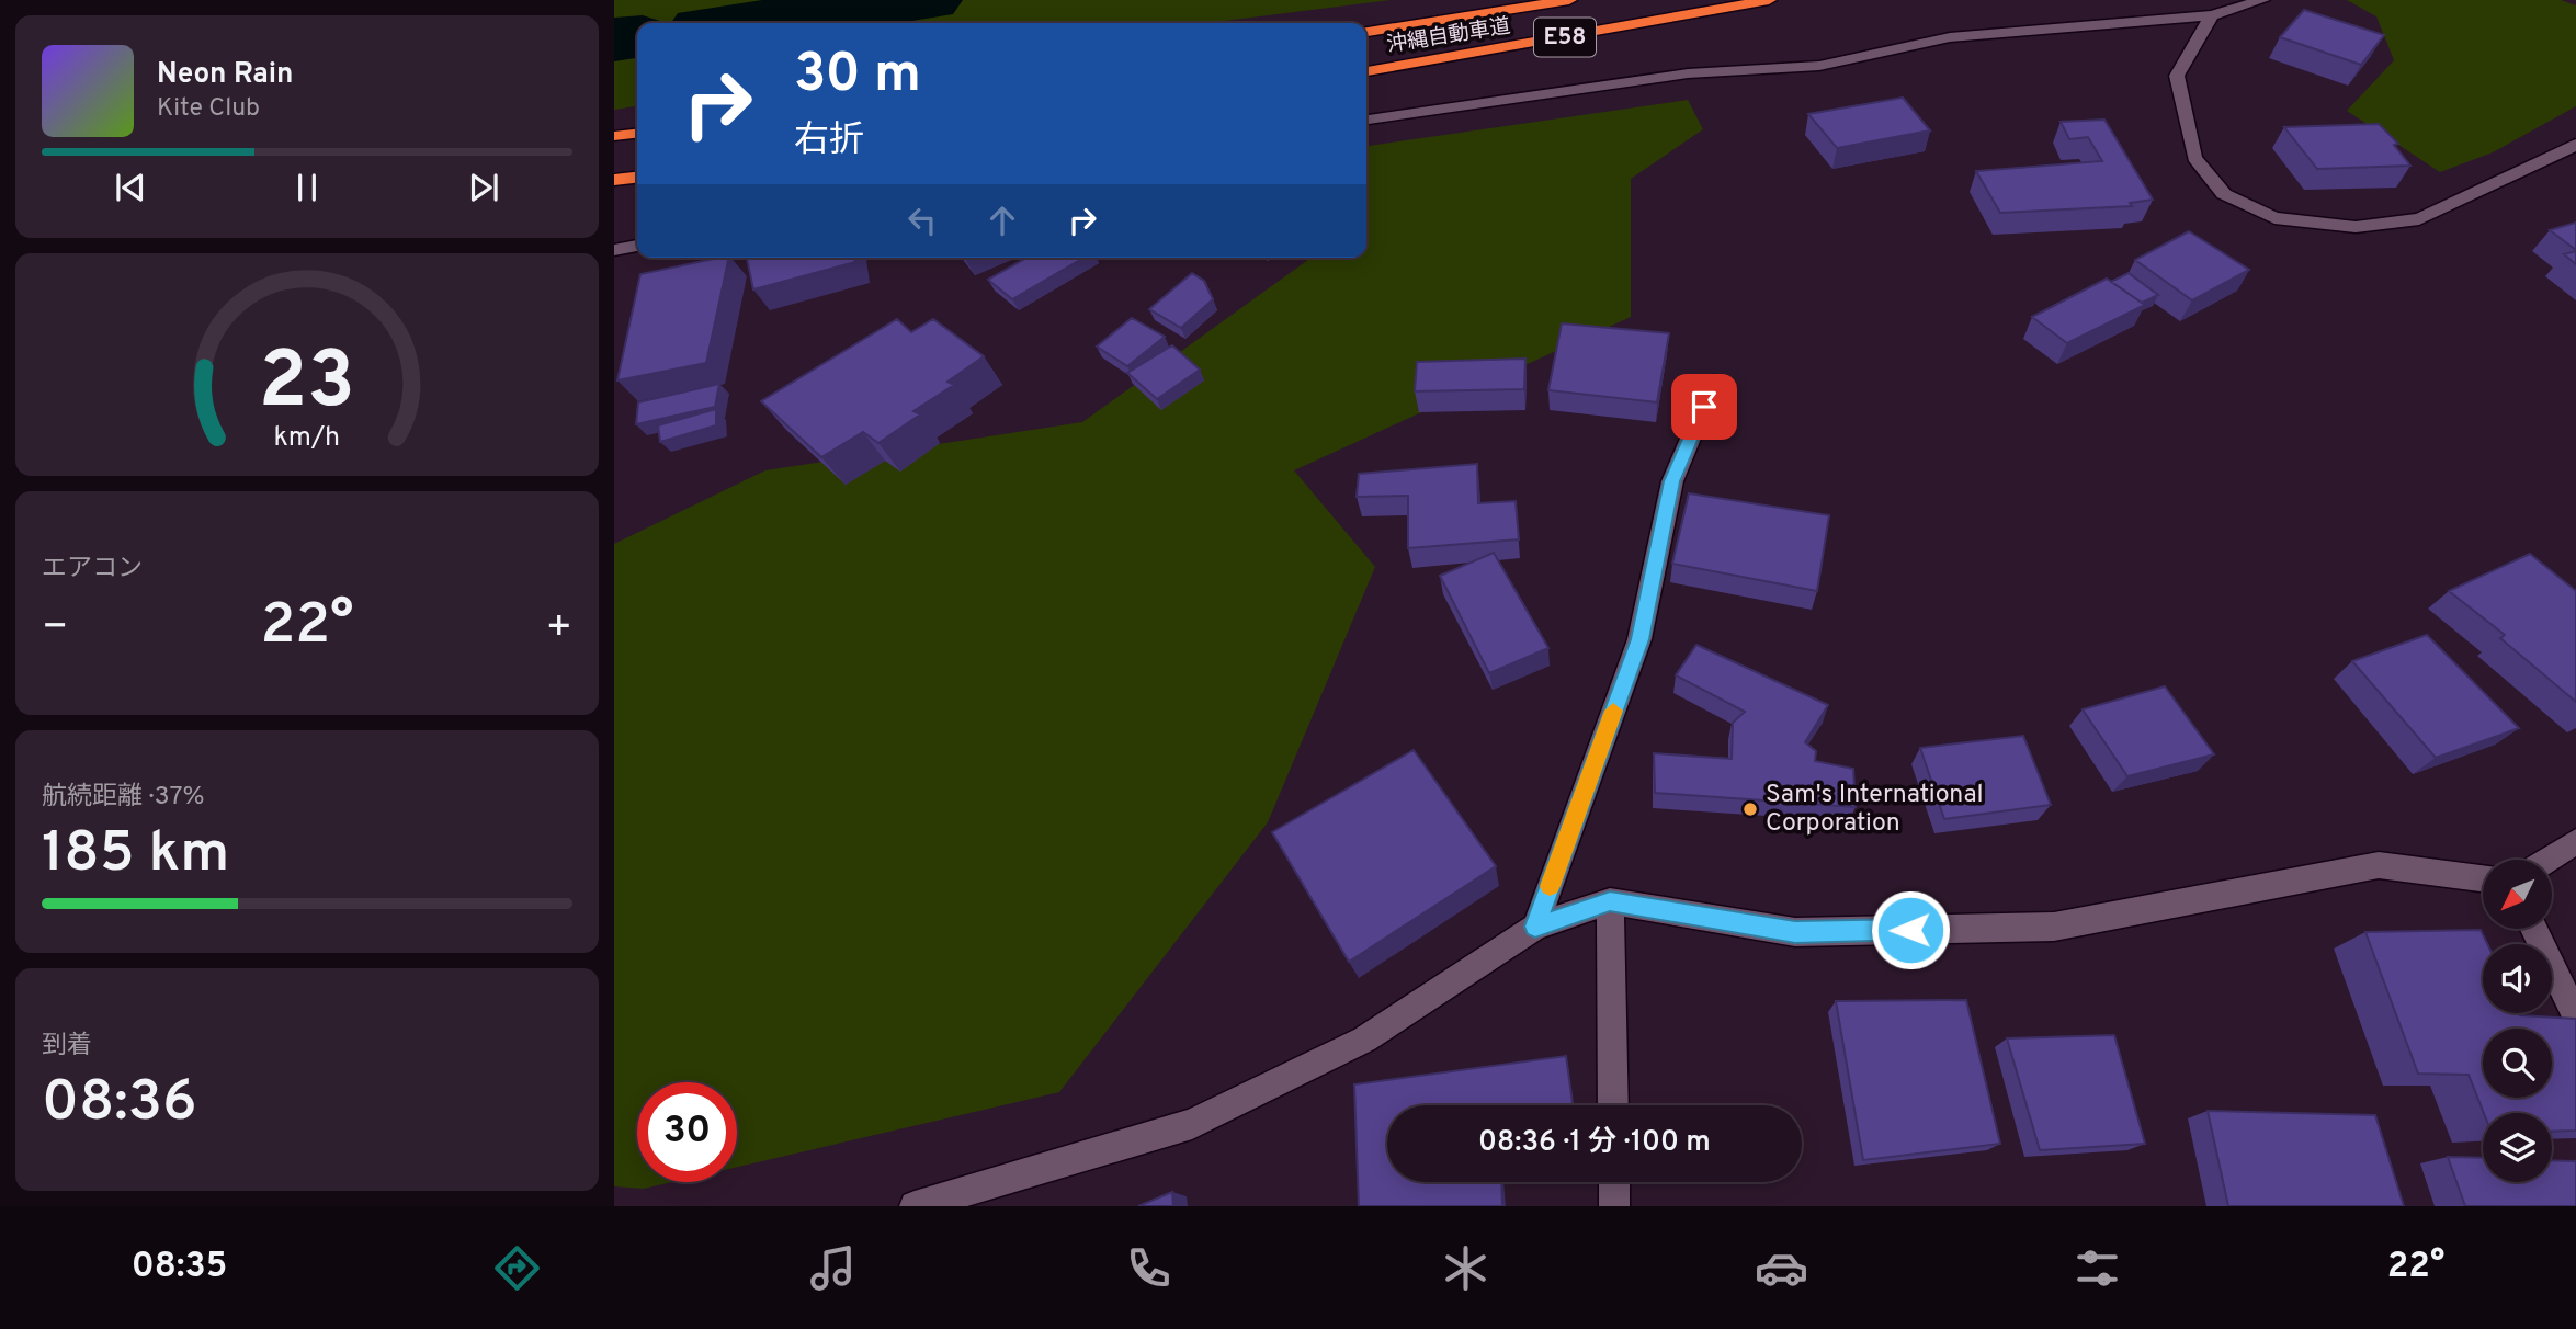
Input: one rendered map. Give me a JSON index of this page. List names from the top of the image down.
{
  "streets": {
    "highway": ["沖縄自動車道", "E58"]
  },
  "places": ["Sam's International Corporation"],
  "north": "bottom left",
  "page": {
    "turn": ["30 m", "右折"],
    "song": ["Neon Rain", "Kite Club"],
    "tile": [
      "エアコン",
      ["航続距離 · 37%", "185 km"],
      ["到着", "08:36"]
    ],
    "heat": ["−", "22°", "+"],
    "limit": "30",
    "trip": "08:36 · 1 分 · 100 m",
    "tabs": ["08:35", "22°"],
    "gauge": ["23", "km/h"]
  }
}
